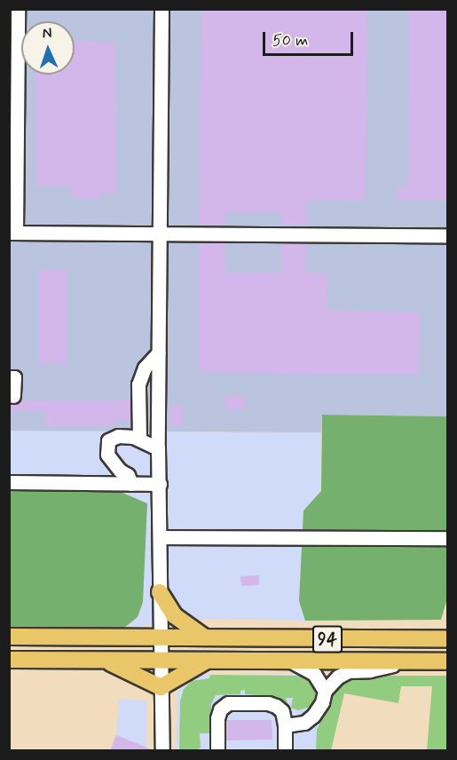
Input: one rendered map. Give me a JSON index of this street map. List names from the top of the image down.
{
  "streets": {
    "main road": ["94"]
  },
  "scale_bar": "50 m",
  "north": "top"
}
